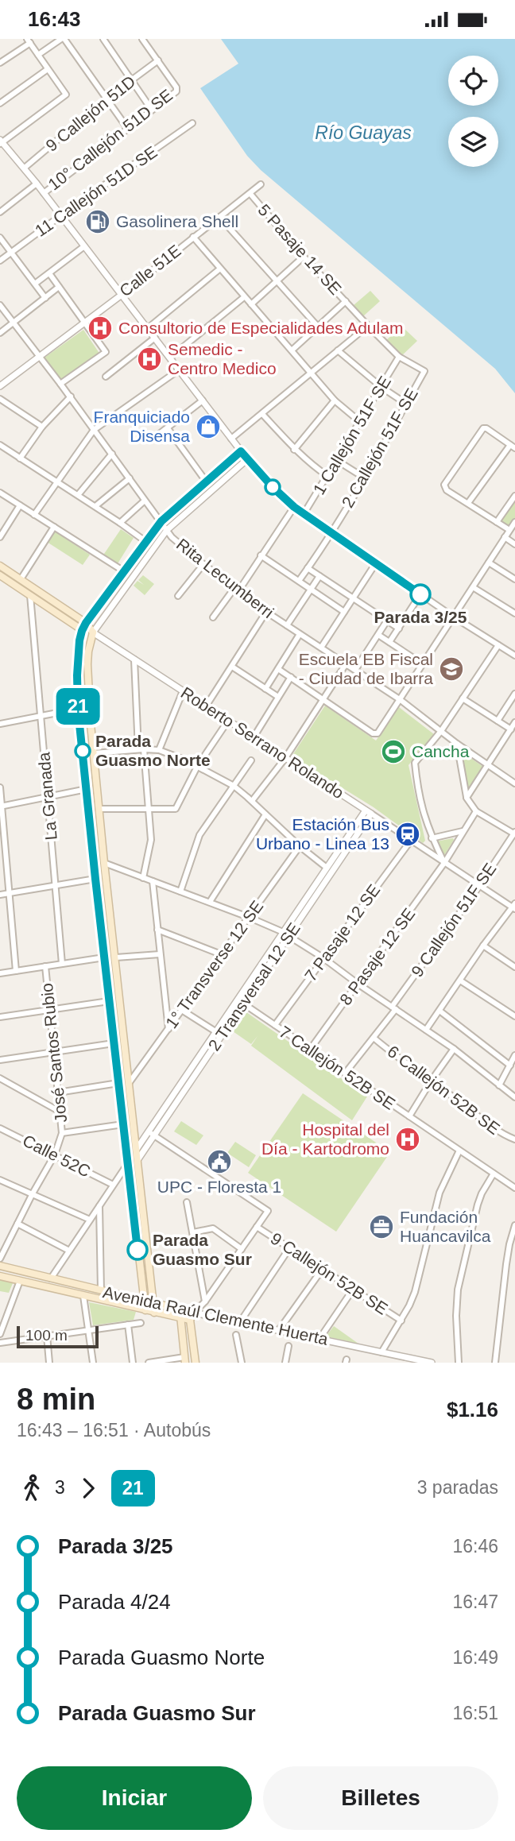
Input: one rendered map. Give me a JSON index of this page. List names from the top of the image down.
{
  "streets": {
    "main road": ["Roberto Serrano Rolando", "Avenida Raúl Clemente Huerta"],
    "street": [
      "9 Callejón 51D",
      "10° Callejón 51D SE",
      "11 Callejón 51D SE",
      "5 Pasaje 14 SE",
      "Calle 51E",
      "1 Callejón 51F SE",
      "2 Callejón 51F SE",
      "Rita Lecumberri",
      "La Granada",
      "9 Callejón 51F SE",
      "7 Pasaje 12 SE",
      "8 Pasaje 12 SE",
      "1° Transverse 12 SE",
      "2 Transversal 12 SE",
      "José Santos Rubio",
      "7 Callejón 52B SE",
      "6 Callejón 52B SE",
      "Calle 52C",
      "9 Callejón 52B SE"
    ]
  },
  "crossings": [
    ["9 Callejón 51D", "10° Callejón 51D SE"],
    ["5 Pasaje 14 SE", "Calle 51E"],
    ["5 Pasaje 14 SE", "1 Callejón 51F SE"],
    ["5 Pasaje 14 SE", "2 Callejón 51F SE"],
    ["Calle 51E", "Rita Lecumberri"],
    ["1 Callejón 51F SE", "Rita Lecumberri"],
    ["Roberto Serrano Rolando", "La Granada"],
    ["Roberto Serrano Rolando", "9 Callejón 51F SE"],
    ["Roberto Serrano Rolando", "7 Pasaje 12 SE"],
    ["Roberto Serrano Rolando", "8 Pasaje 12 SE"],
    ["Roberto Serrano Rolando", "2 Transversal 12 SE"],
    ["9 Callejón 51F SE", "7 Callejón 52B SE"],
    ["9 Callejón 51F SE", "6 Callejón 52B SE"],
    ["7 Pasaje 12 SE", "7 Callejón 52B SE"],
    ["8 Pasaje 12 SE", "7 Callejón 52B SE"],
    ["2 Transversal 12 SE", "7 Callejón 52B SE"],
    ["2 Transversal 12 SE", "9 Callejón 52B SE"],
    ["José Santos Rubio", "Calle 52C"]
  ],
  "water": ["Río Guayas"],
  "places": {
    "fuel station": ["Gasolinera Shell"],
    "hospital": ["Consultorio de Especialidades Adulam", "Semedic - Centro Medico", "Hospital del Día - Kartodromo"],
    "shop": ["Franquiciado Disensa"],
    "other": ["Parada 3/25", "Parada Guasmo Norte", "Parada Guasmo Sur"],
    "school or university": ["Escuela EB Fiscal - Ciudad de Ibarra"],
    "sports": ["Cancha"],
    "station": ["Estación Bus Urbano - Linea 13"],
    "public building": ["UPC - Floresta 1"],
    "office": ["Fundación Huancavilca"]
  },
  "lines": ["bus line 21"],
  "scale_bar": "100 m",
  "page": {
    "status": "16:43",
    "on_map": "21",
    "scale": "100 m",
    "heading": ["8 min", "16:43 – 16:51 · Autobús", "$1.16"],
    "legs": ["3", "21", "3 paradas"],
    "list": [
      {
        "name": "Parada 3/25",
        "value": "16:46"
      },
      {
        "name": "Parada 4/24",
        "value": "16:47"
      },
      {
        "name": "Parada Guasmo Norte",
        "value": "16:49"
      },
      {
        "name": "Parada Guasmo Sur",
        "value": "16:51"
      }
    ],
    "buttons": ["Iniciar", "Billetes"]
  }
}
